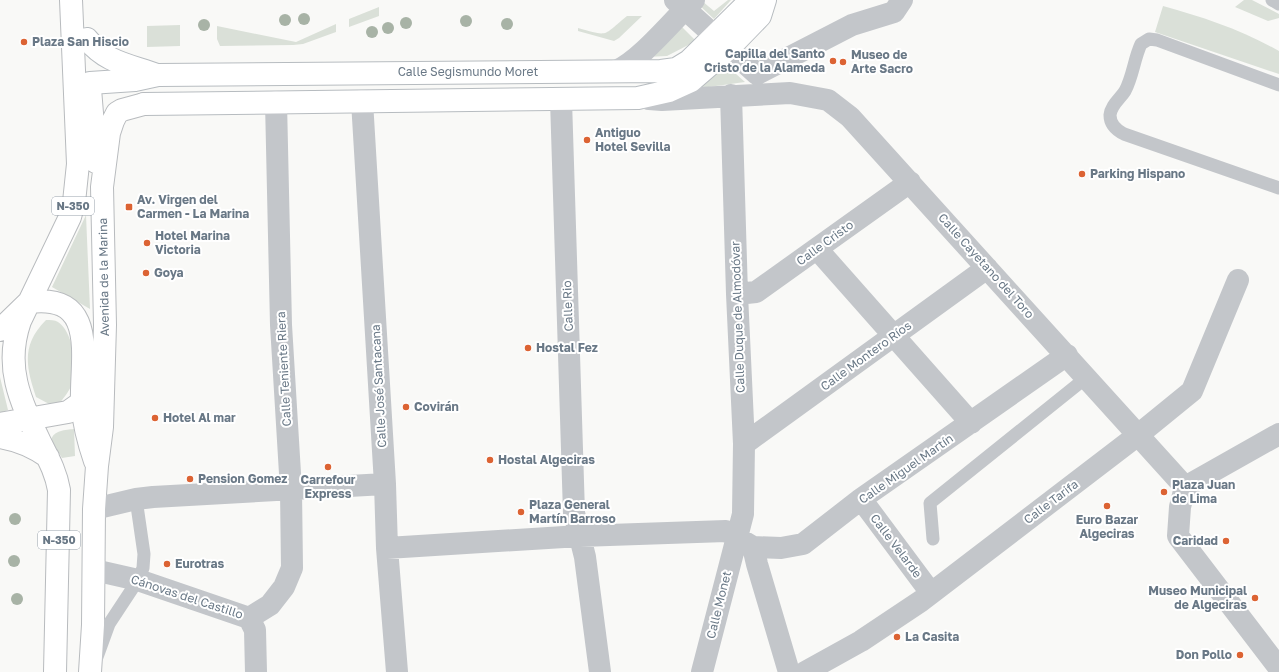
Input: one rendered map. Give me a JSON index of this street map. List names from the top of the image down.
{
  "streets": {
    "main road": ["Calle Segismundo Moret", "N-350", "Avenida de la Marina"],
    "street": [
      "Calle Cristo",
      "Calle Cayetano del Toro",
      "Calle Rio",
      "Calle Duque de Almodóvar",
      "Calle Montero Ríos",
      "Calle Teniente Riera",
      "Calle José Santacana",
      "Calle Miguel Martín",
      "Calle Tarifa",
      "Calle Velarde",
      "Cánovas del Castillo",
      "Calle Monet"
    ]
  },
  "crossings": [
    ["Calle Segismundo Moret", "N-350"],
    ["N-350", "Avenida de la Marina"],
    ["N-350", "Cánovas del Castillo"],
    ["Calle Cristo", "Calle Cayetano del Toro"],
    ["Calle Cristo", "Calle Duque de Almodóvar"],
    ["Calle Cayetano del Toro", "Calle Montero Ríos"],
    ["Calle Cayetano del Toro", "Calle Miguel Martín"],
    ["Calle Cayetano del Toro", "Calle Tarifa"],
    ["Calle Rio", "Calle Miguel Martín"],
    ["Calle Duque de Almodóvar", "Calle Montero Ríos"],
    ["Calle Duque de Almodóvar", "Calle Miguel Martín"],
    ["Calle Duque de Almodóvar", "Calle Monet"],
    ["Calle Teniente Riera", "Cánovas del Castillo"],
    ["Calle Miguel Martín", "Calle Velarde"],
    ["Calle Miguel Martín", "Calle Monet"],
    ["Calle Tarifa", "Calle Velarde"]
  ],
  "places": {
    "other": [
      "Plaza San Hiscio",
      "Capilla del Santo Cristo de la Alameda",
      "Museo de Arte Sacro",
      "Antiguo Hotel Sevilla",
      "Parking Hispano",
      "Hotel Marina Victoria",
      "Goya",
      "Hostal Fez",
      "Covirán",
      "Hotel Al mar",
      "Hostal Algeciras",
      "Carrefour Express",
      "Pension Gomez",
      "Plaza Juan de Lima",
      "Euro Bazar Algeciras",
      "Plaza General Martín Barroso",
      "Caridad",
      "Eurotras",
      "Museo Municipal de Algeciras",
      "La Casita",
      "Don Pollo"
    ],
    "transit": ["Av. Virgen del Carmen - La Marina"]
  }
}
